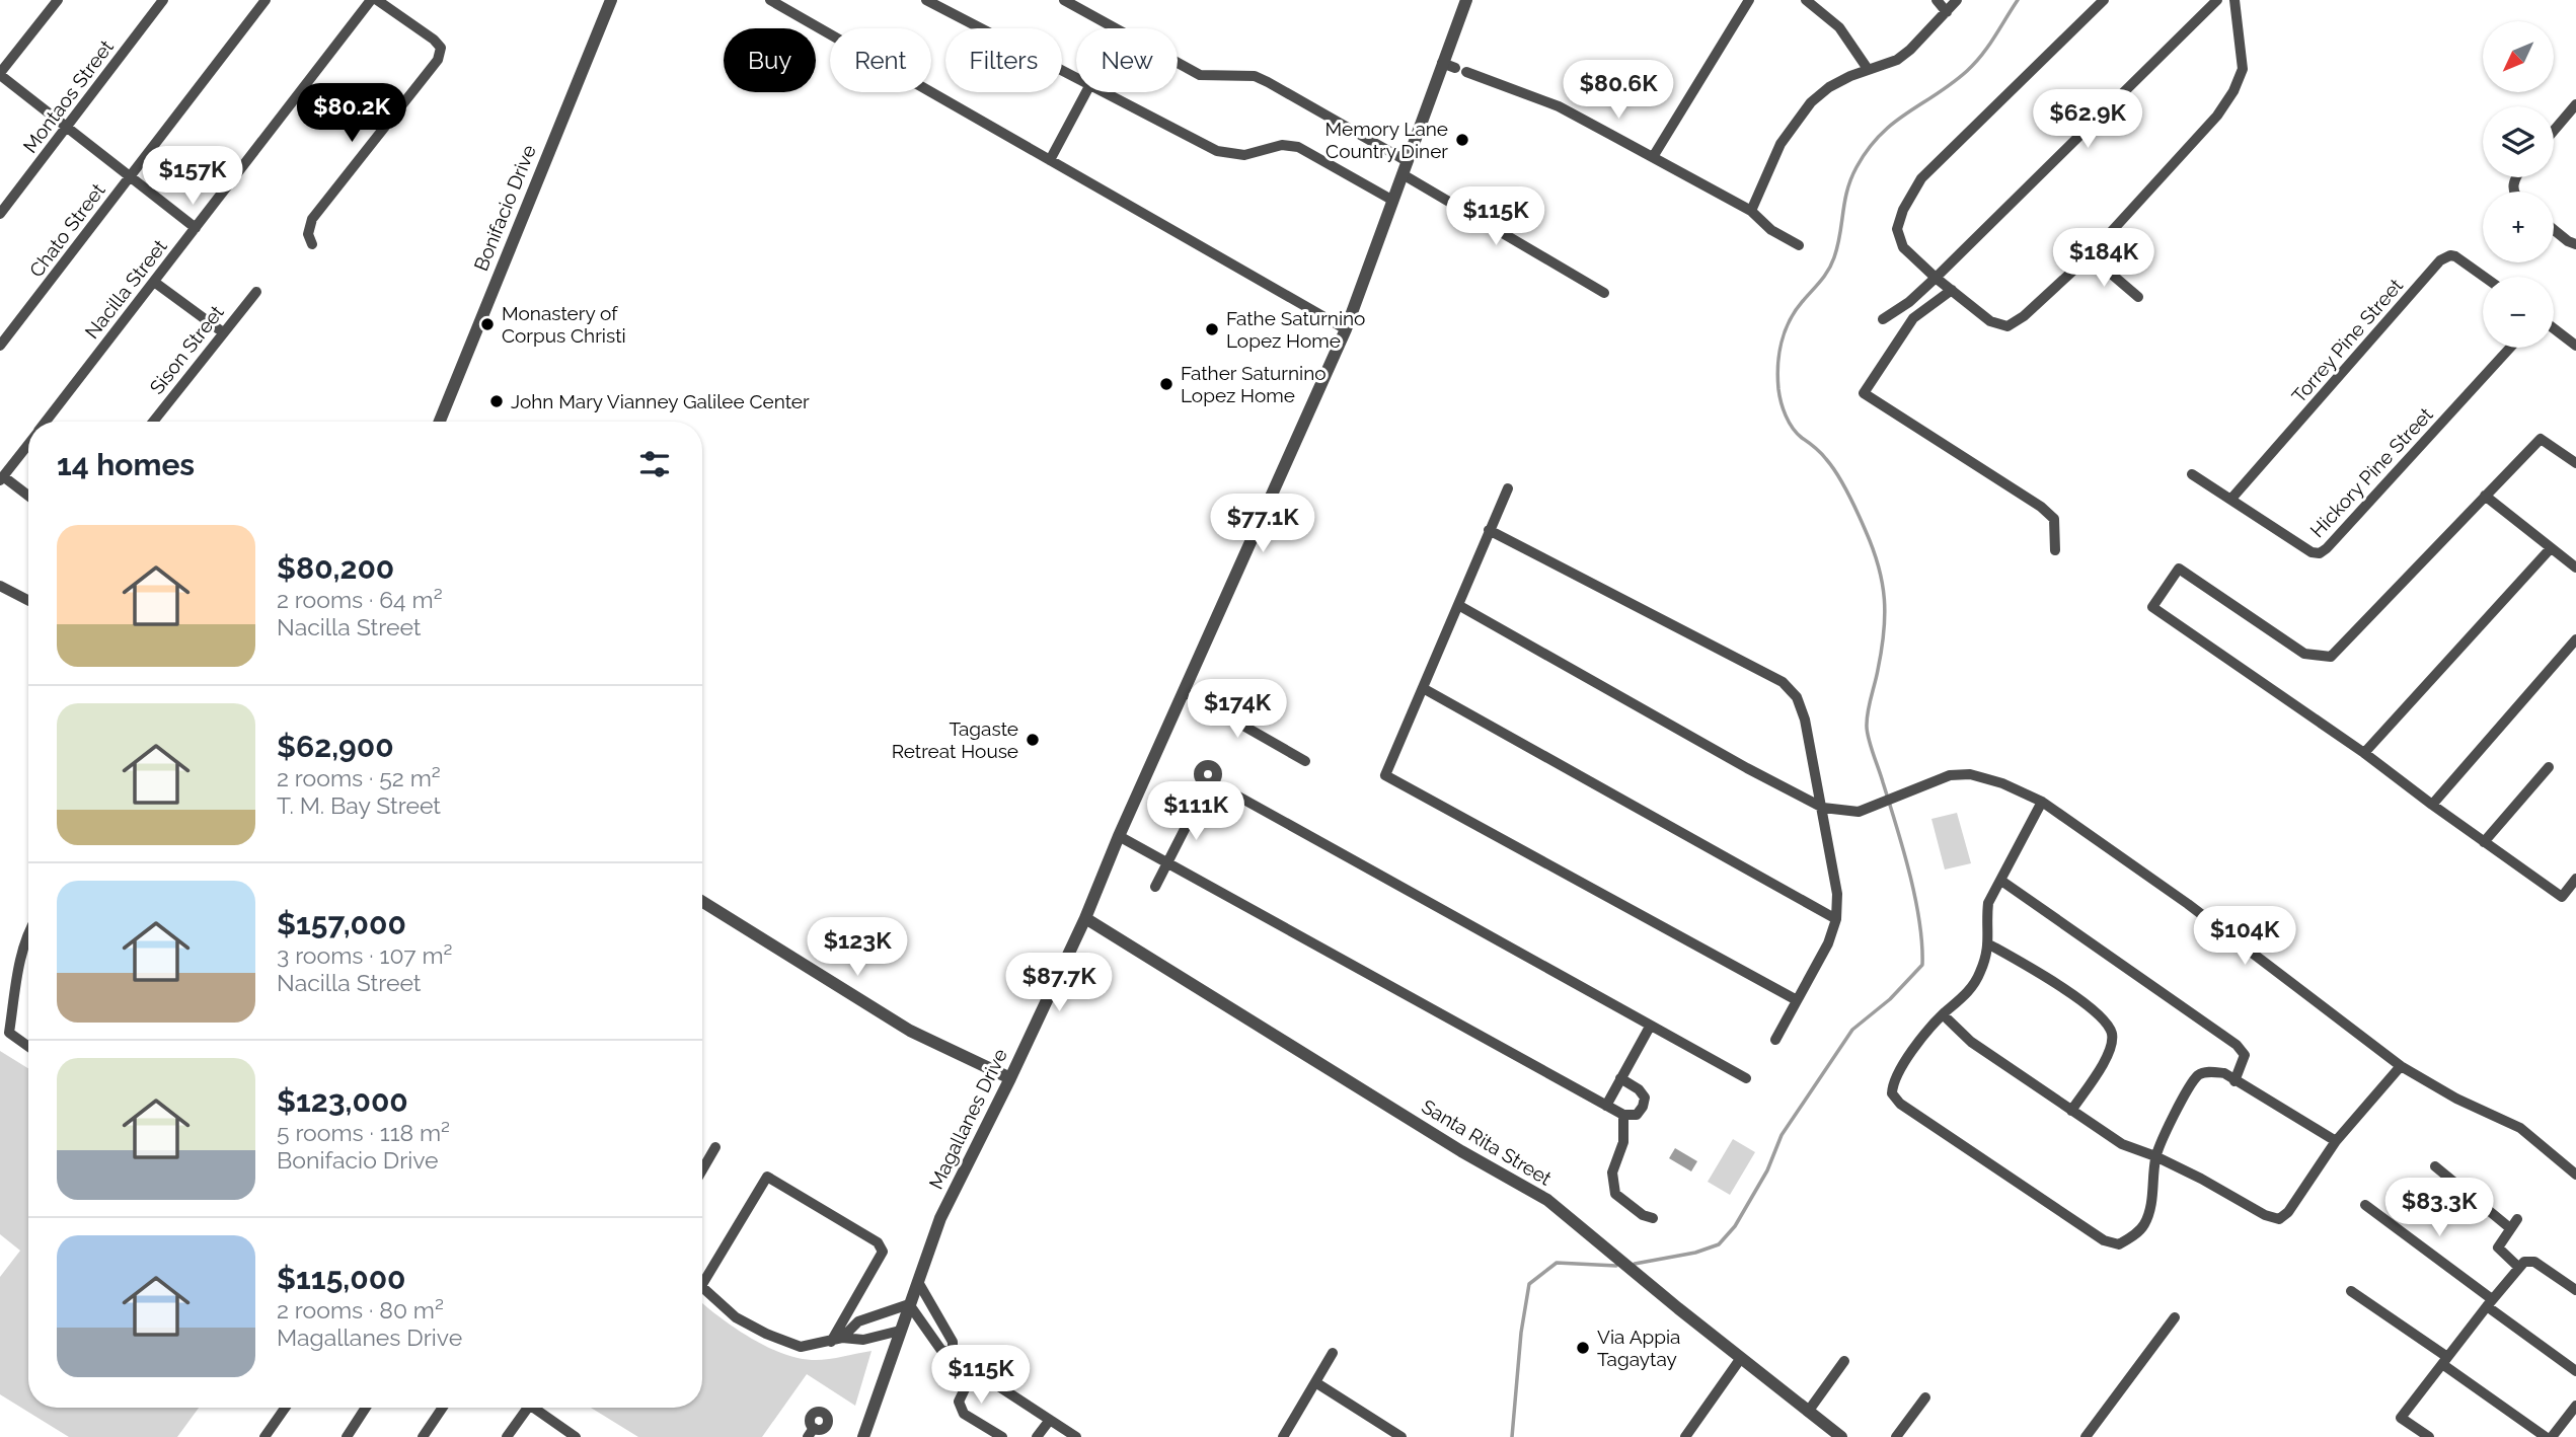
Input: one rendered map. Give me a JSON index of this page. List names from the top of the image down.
{
  "streets": {
    "street": [
      "Montaos Street",
      "Bonifacio Drive",
      "Chato Street",
      "Nacilla Street",
      "Torrey Pine Street",
      "Sison Street",
      "Hickory Pine Street",
      "Magallanes Drive",
      "Santa Rita Street"
    ]
  },
  "crossings": [
    ["Torrey Pine Street", "Hickory Pine Street"],
    ["Magallanes Drive", "Santa Rita Street"]
  ],
  "places": [
    "Memory Lane Country Diner",
    "Monastery of Corpus Christi",
    "Fathe Saturnino Lopez Home",
    "Father Saturnino Lopez Home",
    "John Mary Vianney Galilee Center",
    "Tagaste Retreat House",
    "Via Appia Tagaytay"
  ],
  "north": "bottom left",
  "page": {
    "map_buttons": ["+", "−"],
    "chip": [
      "Buy",
      "Rent",
      "Filters",
      "New"
    ],
    "price": [
      "$80.6K",
      "$80.2K",
      "$62.9K",
      "$157K",
      "$115K",
      "$184K",
      "$77.1K",
      "$174K",
      "$111K",
      "$104K",
      "$123K",
      "$87.7K",
      "$83.3K",
      "$115K"
    ],
    "heading": "14 homes",
    "list": [
      {
        "name": "$80,200",
        "note": "2 rooms · 64 m² · Nacilla Street"
      },
      {
        "name": "$62,900",
        "note": "2 rooms · 52 m² · T. M. Bay Street"
      },
      {
        "name": "$157,000",
        "note": "3 rooms · 107 m² · Nacilla Street"
      },
      {
        "name": "$123,000",
        "note": "5 rooms · 118 m² · Bonifacio Drive"
      },
      {
        "name": "$115,000",
        "note": "2 rooms · 80 m² · Magallanes Drive"
      }
    ]
  }
}
